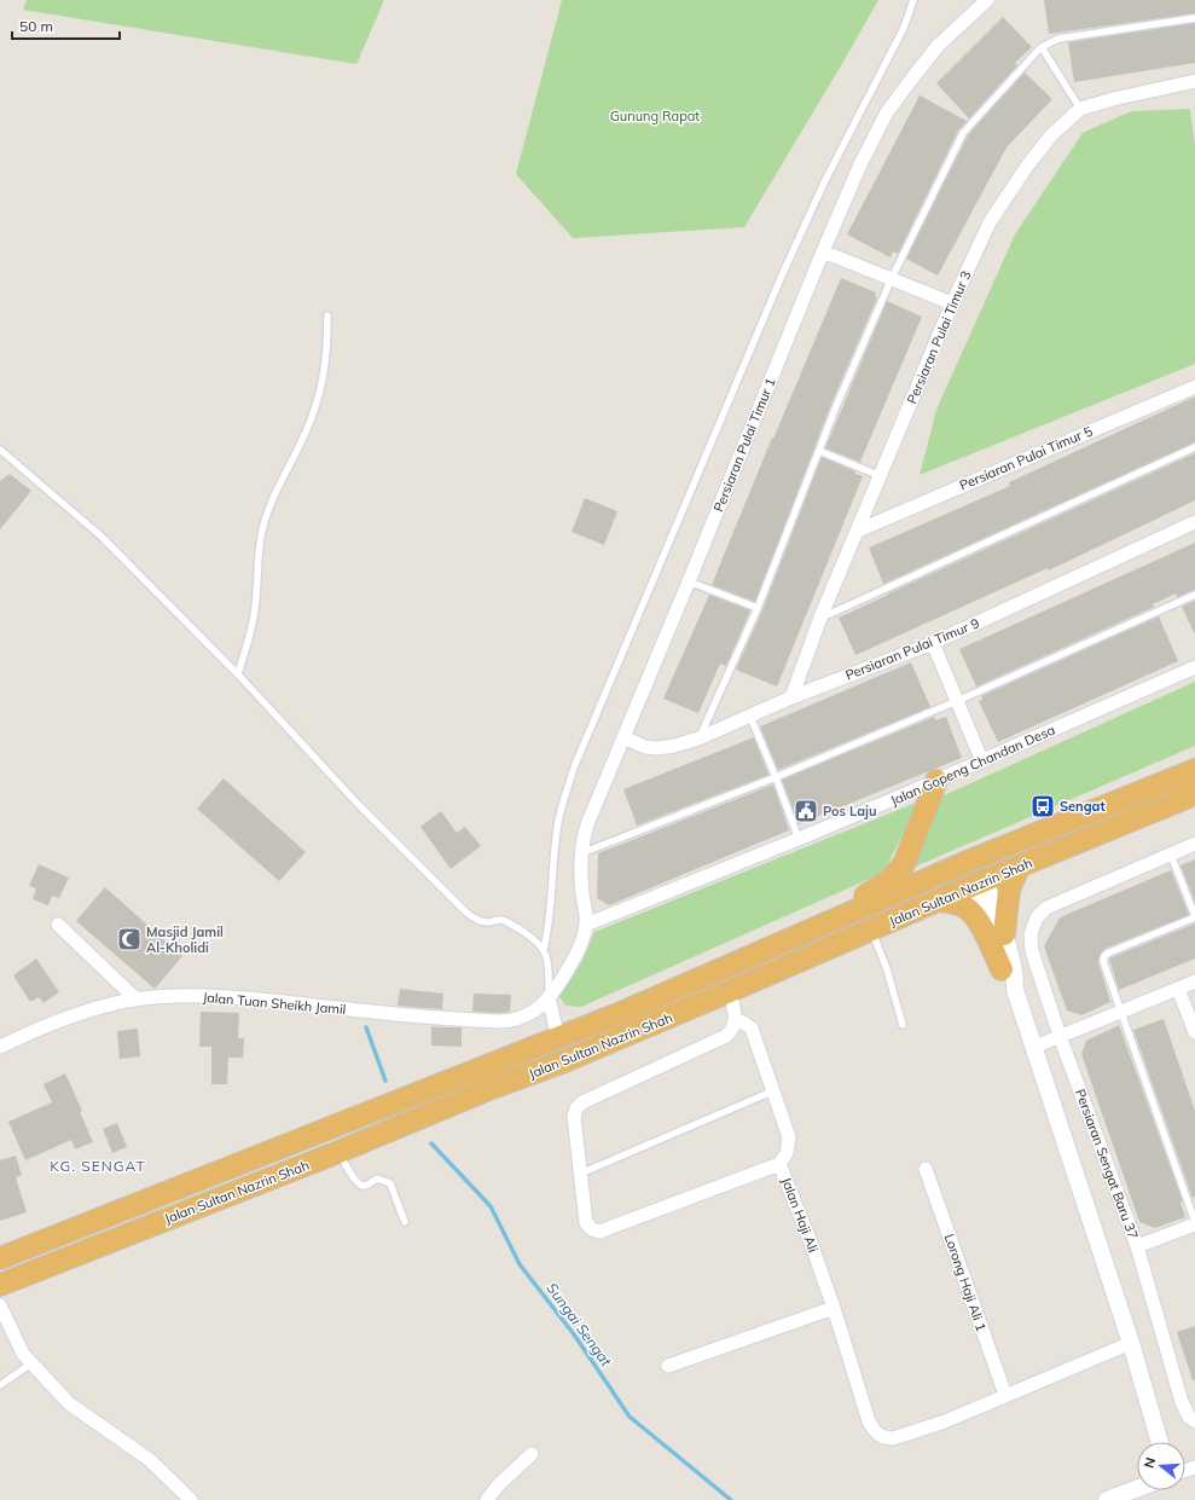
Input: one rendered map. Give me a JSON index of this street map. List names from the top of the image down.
{
  "streets": {
    "highway": ["Jalan Sultan Nazrin Shah"],
    "street": [
      "Persiaran Pulai Timur 3",
      "Persiaran Pulai Timur 1",
      "Persiaran Pulai Timur 5",
      "Persiaran Pulai Timur 9",
      "Jalan Gopeng Chandan Desa",
      "Jalan Tuan Sheikh Jamil",
      "Persiaran Sengat Baru 37",
      "Jalan Haji Ali",
      "Lorong Haji Ali 1"
    ]
  },
  "crossings": [
    ["Persiaran Pulai Timur 3", "Persiaran Pulai Timur 5"],
    ["Persiaran Pulai Timur 3", "Persiaran Pulai Timur 9"],
    ["Persiaran Pulai Timur 1", "Persiaran Pulai Timur 9"],
    ["Persiaran Pulai Timur 1", "Jalan Gopeng Chandan Desa"],
    ["Persiaran Pulai Timur 1", "Jalan Tuan Sheikh Jamil"],
    ["Jalan Gopeng Chandan Desa", "Jalan Tuan Sheikh Jamil"],
    ["Jalan Haji Ali", "Lorong Haji Ali 1"]
  ],
  "districts": ["KG. SENGAT"],
  "water": ["Sungai Sengat"],
  "parks": ["Gunung Rapat"],
  "places": {
    "bus stop": ["Sengat"],
    "public building": ["Pos Laju"],
    "mosque": ["Masjid Jamil Al-Kholidi"]
  },
  "scale_bar": "50 m",
  "north": "left"
}
